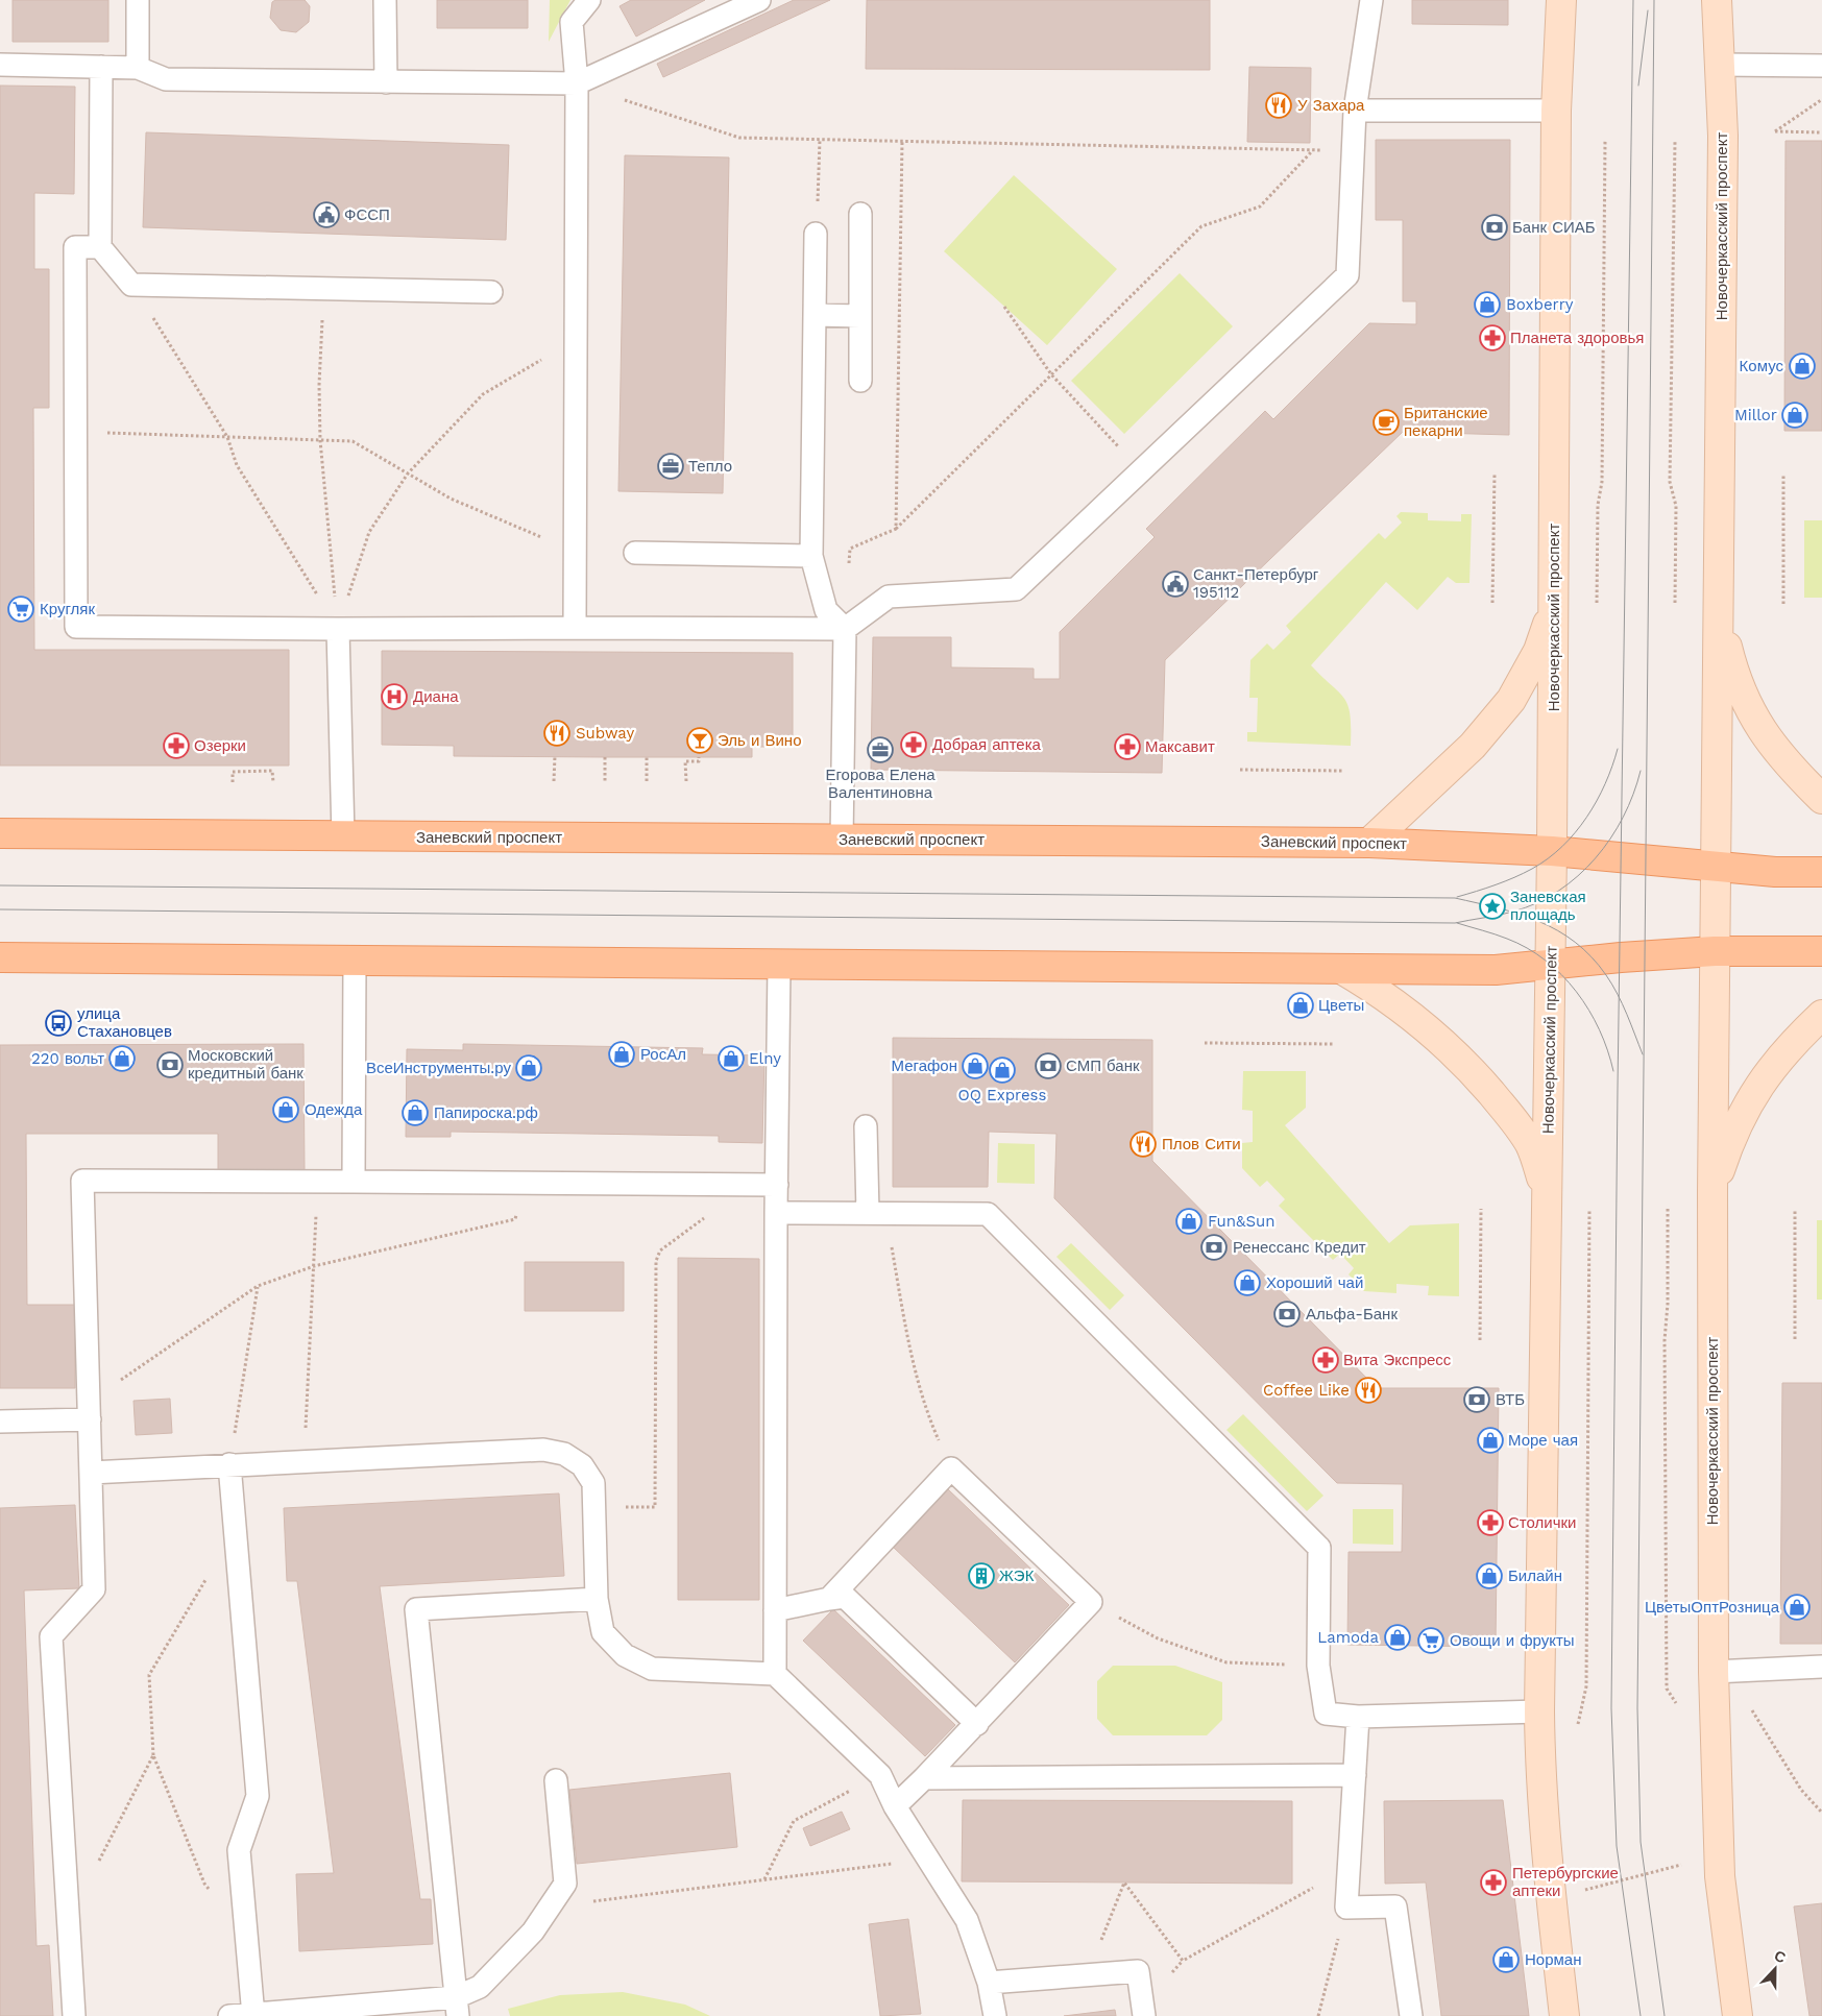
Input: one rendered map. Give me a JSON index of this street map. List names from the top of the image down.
{
  "streets": {
    "main road": ["Новочеркасский проспект", "Заневский проспект"]
  },
  "crossings": [
    ["Новочеркасский проспект", "Заневский проспект"]
  ],
  "places": {
    "restaurant": [
      "У Захара",
      "Subway",
      "Плов Сити",
      "Coffee Like"
    ],
    "public building": ["ФССП", "Санкт-Петербург 195112"],
    "bank": [
      "Банк СИАБ",
      "Московский кредитный банк",
      "СМП банк",
      "Ренессанс Кредит",
      "Альфа-Банк",
      "ВТБ"
    ],
    "shop": [
      "Boxberry",
      "Комус",
      "Millor",
      "Цветы",
      "РосАл",
      "220 вольт",
      "Elny",
      "Мегафон",
      "ВсеИнструменты.ру",
      "OQ Express",
      "Одежда",
      "Папироска.рф",
      "Fun&Sun",
      "Хороший чай",
      "Море чая",
      "Билайн",
      "ЦветыОптРозница",
      "Lamoda",
      "Норман"
    ],
    "pharmacy": [
      "Планета здоровья",
      "Добрая аптека",
      "Озерки",
      "Максавит",
      "Вита Экспресс",
      "Столички",
      "Петербургские аптеки"
    ],
    "cafe": ["Британские пекарни"],
    "office": ["Тепло", "Егорова Елена Валентиновна"],
    "supermarket": ["Кругляк", "Овощи и фрукты"],
    "hospital": ["Диана"],
    "bar": ["Эль и Вино"],
    "place": ["Заневская площадь"],
    "bus stop": ["улица Стахановцев"],
    "building": ["ЖЭК"]
  },
  "north": "top"
}
